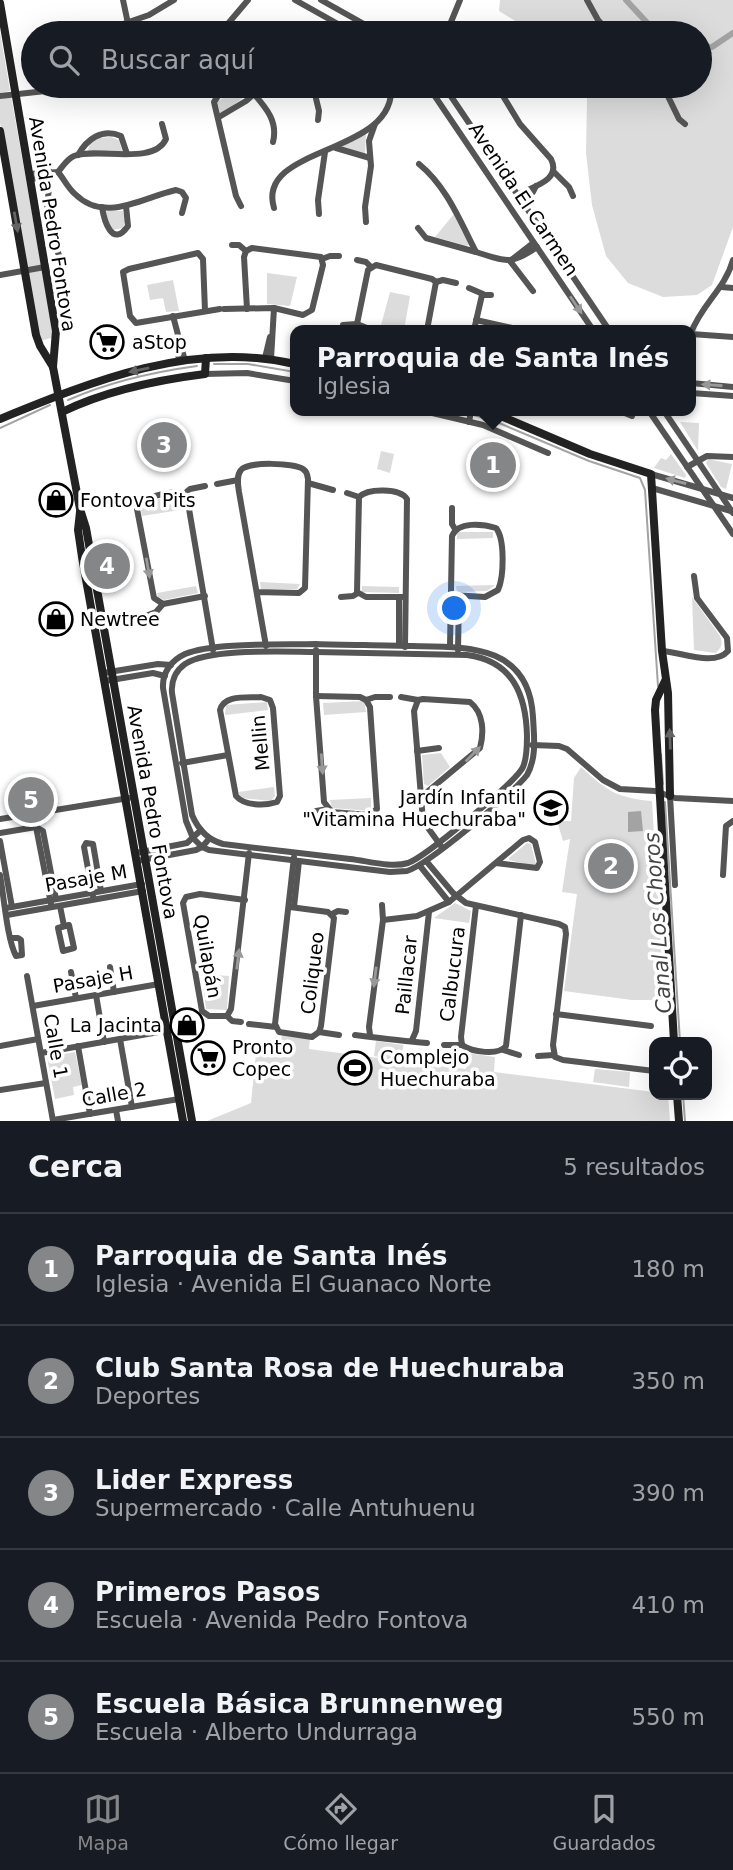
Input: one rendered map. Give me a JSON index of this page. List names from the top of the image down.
{
  "streets": {
    "street": [
      "Avenida El Carmen",
      "Avenida Pedro Fontova",
      "Mellin",
      "Pasaje M",
      "Quilapán",
      "Coliqueo",
      "Calbucura",
      "Paillacar",
      "Pasaje H",
      "Calle 1",
      "Calle 2"
    ]
  },
  "crossings": [
    ["Avenida Pedro Fontova", "Pasaje M"],
    ["Avenida Pedro Fontova", "Pasaje H"],
    ["Avenida Pedro Fontova", "Calle 2"],
    ["Pasaje H", "Calle 1"],
    ["Calle 1", "Calle 2"]
  ],
  "water": ["Canal Los Choros"],
  "places": {
    "supermarket": ["aStop", "Pronto Copec"],
    "shop": ["Fontova Pits", "Newtree", "La Jacinta"],
    "school or university": ["Jardín Infantil \"Vitamina Huechuraba\""],
    "sports": ["Complejo Huechuraba"]
  },
  "page": {
    "search": "Buscar aquí",
    "popup": ["Parroquia de Santa Inés", "Iglesia"],
    "pins": [
      "3",
      "1",
      "4",
      "5",
      "2"
    ],
    "heading": ["Cerca", "5 resultados"],
    "list": [
      {
        "mark": "1",
        "name": "Parroquia de Santa Inés",
        "note": "Iglesia · Avenida El Guanaco Norte",
        "value": "180 m"
      },
      {
        "mark": "2",
        "name": "Club Santa Rosa de Huechuraba",
        "note": "Deportes",
        "value": "350 m"
      },
      {
        "mark": "3",
        "name": "Lider Express",
        "note": "Supermercado · Calle Antuhuenu",
        "value": "390 m"
      },
      {
        "mark": "4",
        "name": "Primeros Pasos",
        "note": "Escuela · Avenida Pedro Fontova",
        "value": "410 m"
      },
      {
        "mark": "5",
        "name": "Escuela Básica Brunnenweg",
        "note": "Escuela · Alberto Undurraga",
        "value": "550 m"
      }
    ],
    "nav": ["Mapa", "Cómo llegar", "Guardados"]
  }
}
